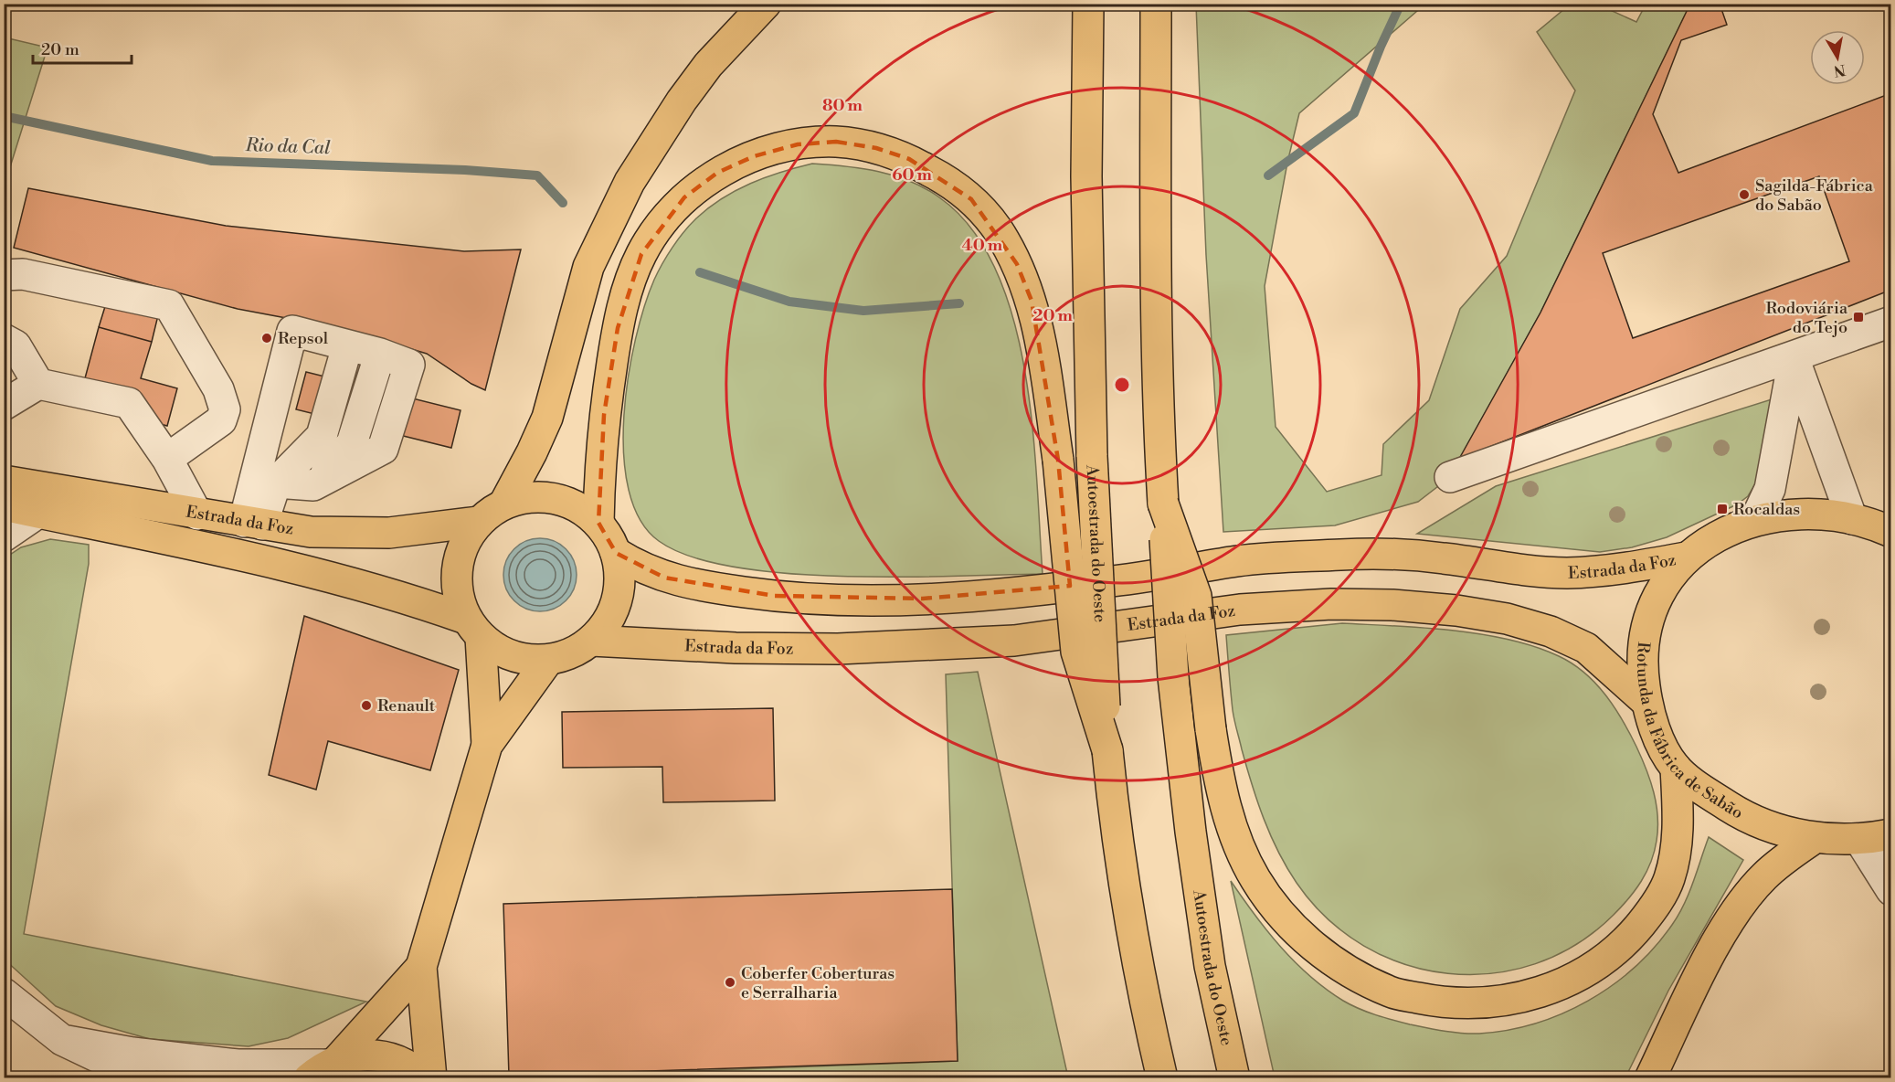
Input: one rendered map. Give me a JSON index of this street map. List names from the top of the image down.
{
  "streets": {
    "main road": ["Estrada da Foz", "Autoestrada do Oeste", "Rotunda da Fábrica de Sabão"]
  },
  "crossings": [
    ["Estrada da Foz", "Rotunda da Fábrica de Sabão"]
  ],
  "water": ["Rio da Cal"],
  "places": {
    "other": [
      "Sagilda-Fábrica do Sabão",
      "Repsol",
      "Renault",
      "Coberfer Coberturas e Serralharia"
    ],
    "transit": ["Rodoviária do Tejo", "Rocaldas"]
  },
  "scale_bar": "20 m",
  "north": "bottom",
  "rings": [
    "80 m",
    "60 m",
    "40 m",
    "20 m"
  ]
}
